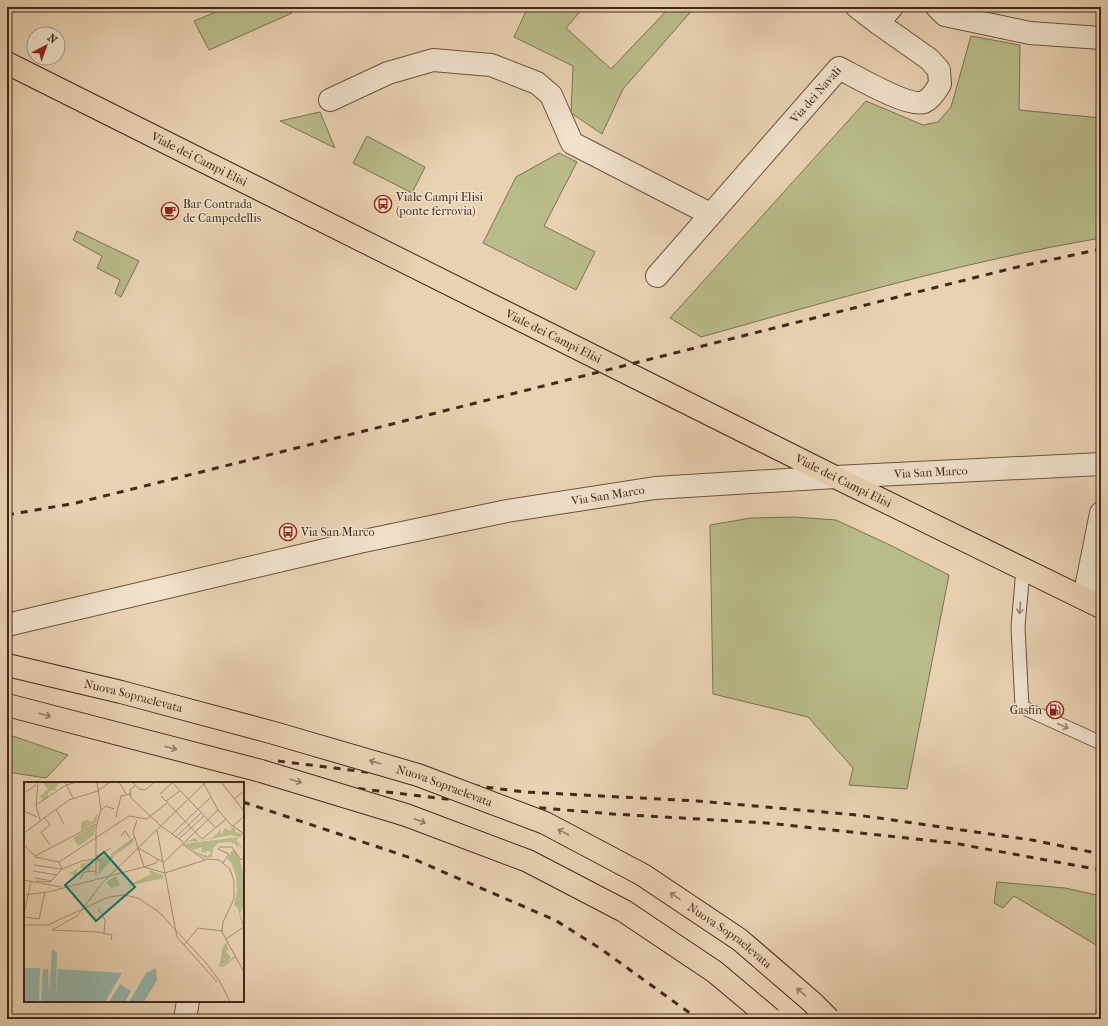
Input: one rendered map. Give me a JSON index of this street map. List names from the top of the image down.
{
  "streets": {
    "main road": ["Viale dei Campi Elisi", "Nuova Sopraelevata"],
    "street": ["Via dei Navali", "Via San Marco"]
  },
  "crossings": [
    ["Viale dei Campi Elisi", "Via San Marco"]
  ],
  "places": {
    "bus stop": ["Viale Campi Elisi (ponte ferrovia)", "Via San Marco"],
    "cafe": ["Bar Contrada de Campedellis"],
    "fuel station": ["Gasfin"]
  },
  "north": "top right"
}
